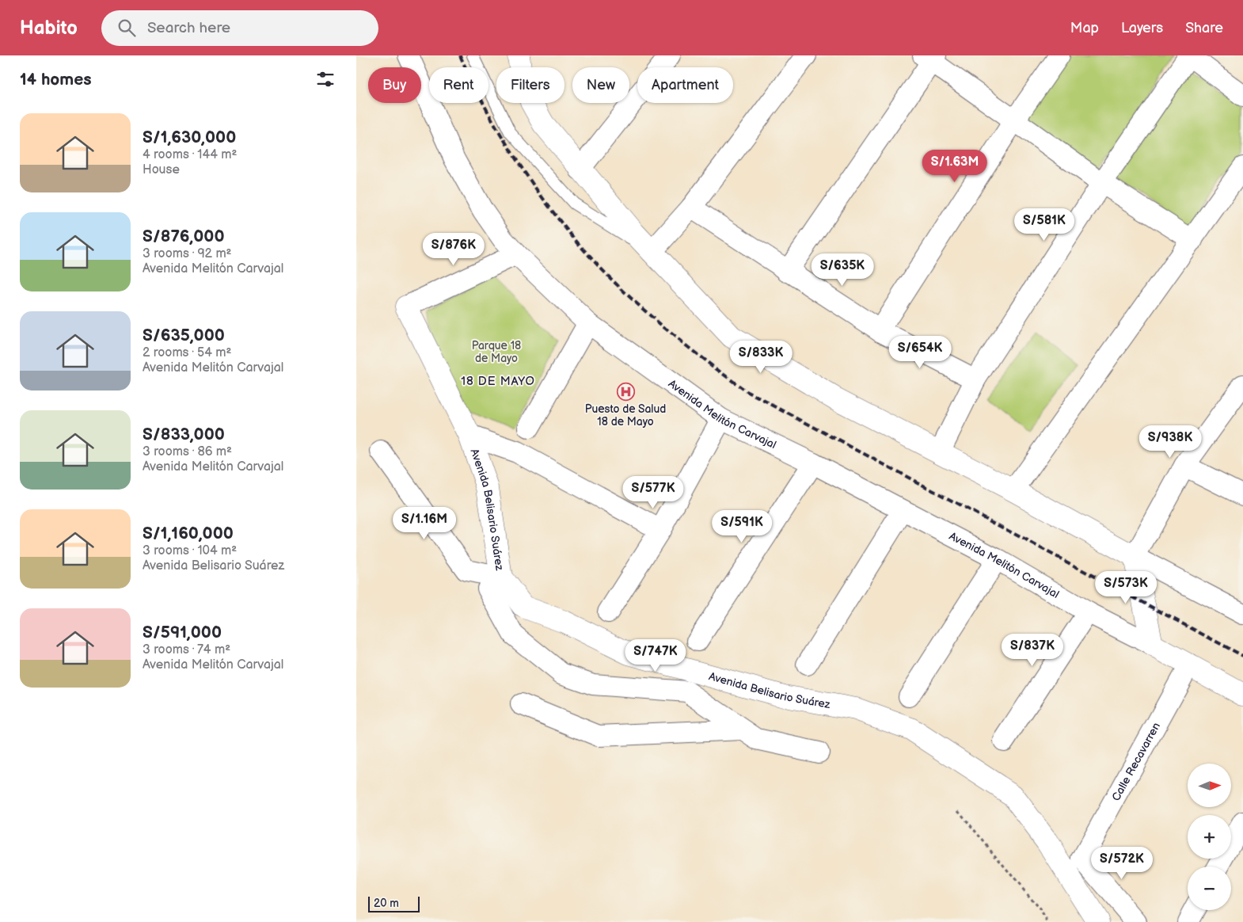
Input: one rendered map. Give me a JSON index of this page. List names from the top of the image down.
{
  "streets": {
    "street": ["Avenida Melitón Carvajal", "Avenida Belisario Suárez", "Calle Recavarren"]
  },
  "crossings": [
    ["Avenida Melitón Carvajal", "Calle Recavarren"]
  ],
  "districts": ["18 DE MAYO"],
  "parks": ["Parque 18 de Mayo"],
  "places": {
    "hospital": ["Puesto de Salud 18 de Mayo"]
  },
  "scale_bar": "20 m",
  "north": "right",
  "page": {
    "header": "Habito",
    "search": "Search here",
    "nav": ["Map", "Layers", "Share"],
    "heading": "14 homes",
    "chip": [
      "Buy",
      "Rent",
      "Filters",
      "New",
      "Apartment"
    ],
    "list": [
      {
        "name": "S/1,630,000",
        "note": "4 rooms · 144 m² · House"
      },
      {
        "name": "S/876,000",
        "note": "3 rooms · 92 m² · Avenida Melitón Carvajal"
      },
      {
        "name": "S/635,000",
        "note": "2 rooms · 54 m² · Avenida Melitón Carvajal"
      },
      {
        "name": "S/833,000",
        "note": "3 rooms · 86 m² · Avenida Melitón Carvajal"
      },
      {
        "name": "S/1,160,000",
        "note": "3 rooms · 104 m² · Avenida Belisario Suárez"
      },
      {
        "name": "S/591,000",
        "note": "3 rooms · 74 m² · Avenida Melitón Carvajal"
      }
    ],
    "price": [
      "S/1.63M",
      "S/581K",
      "S/876K",
      "S/635K",
      "S/654K",
      "S/833K",
      "S/938K",
      "S/577K",
      "S/1.16M",
      "S/591K",
      "S/573K",
      "S/837K",
      "S/747K",
      "S/572K"
    ],
    "map_buttons": ["+", "−"],
    "scale": "20 m"
  }
}
